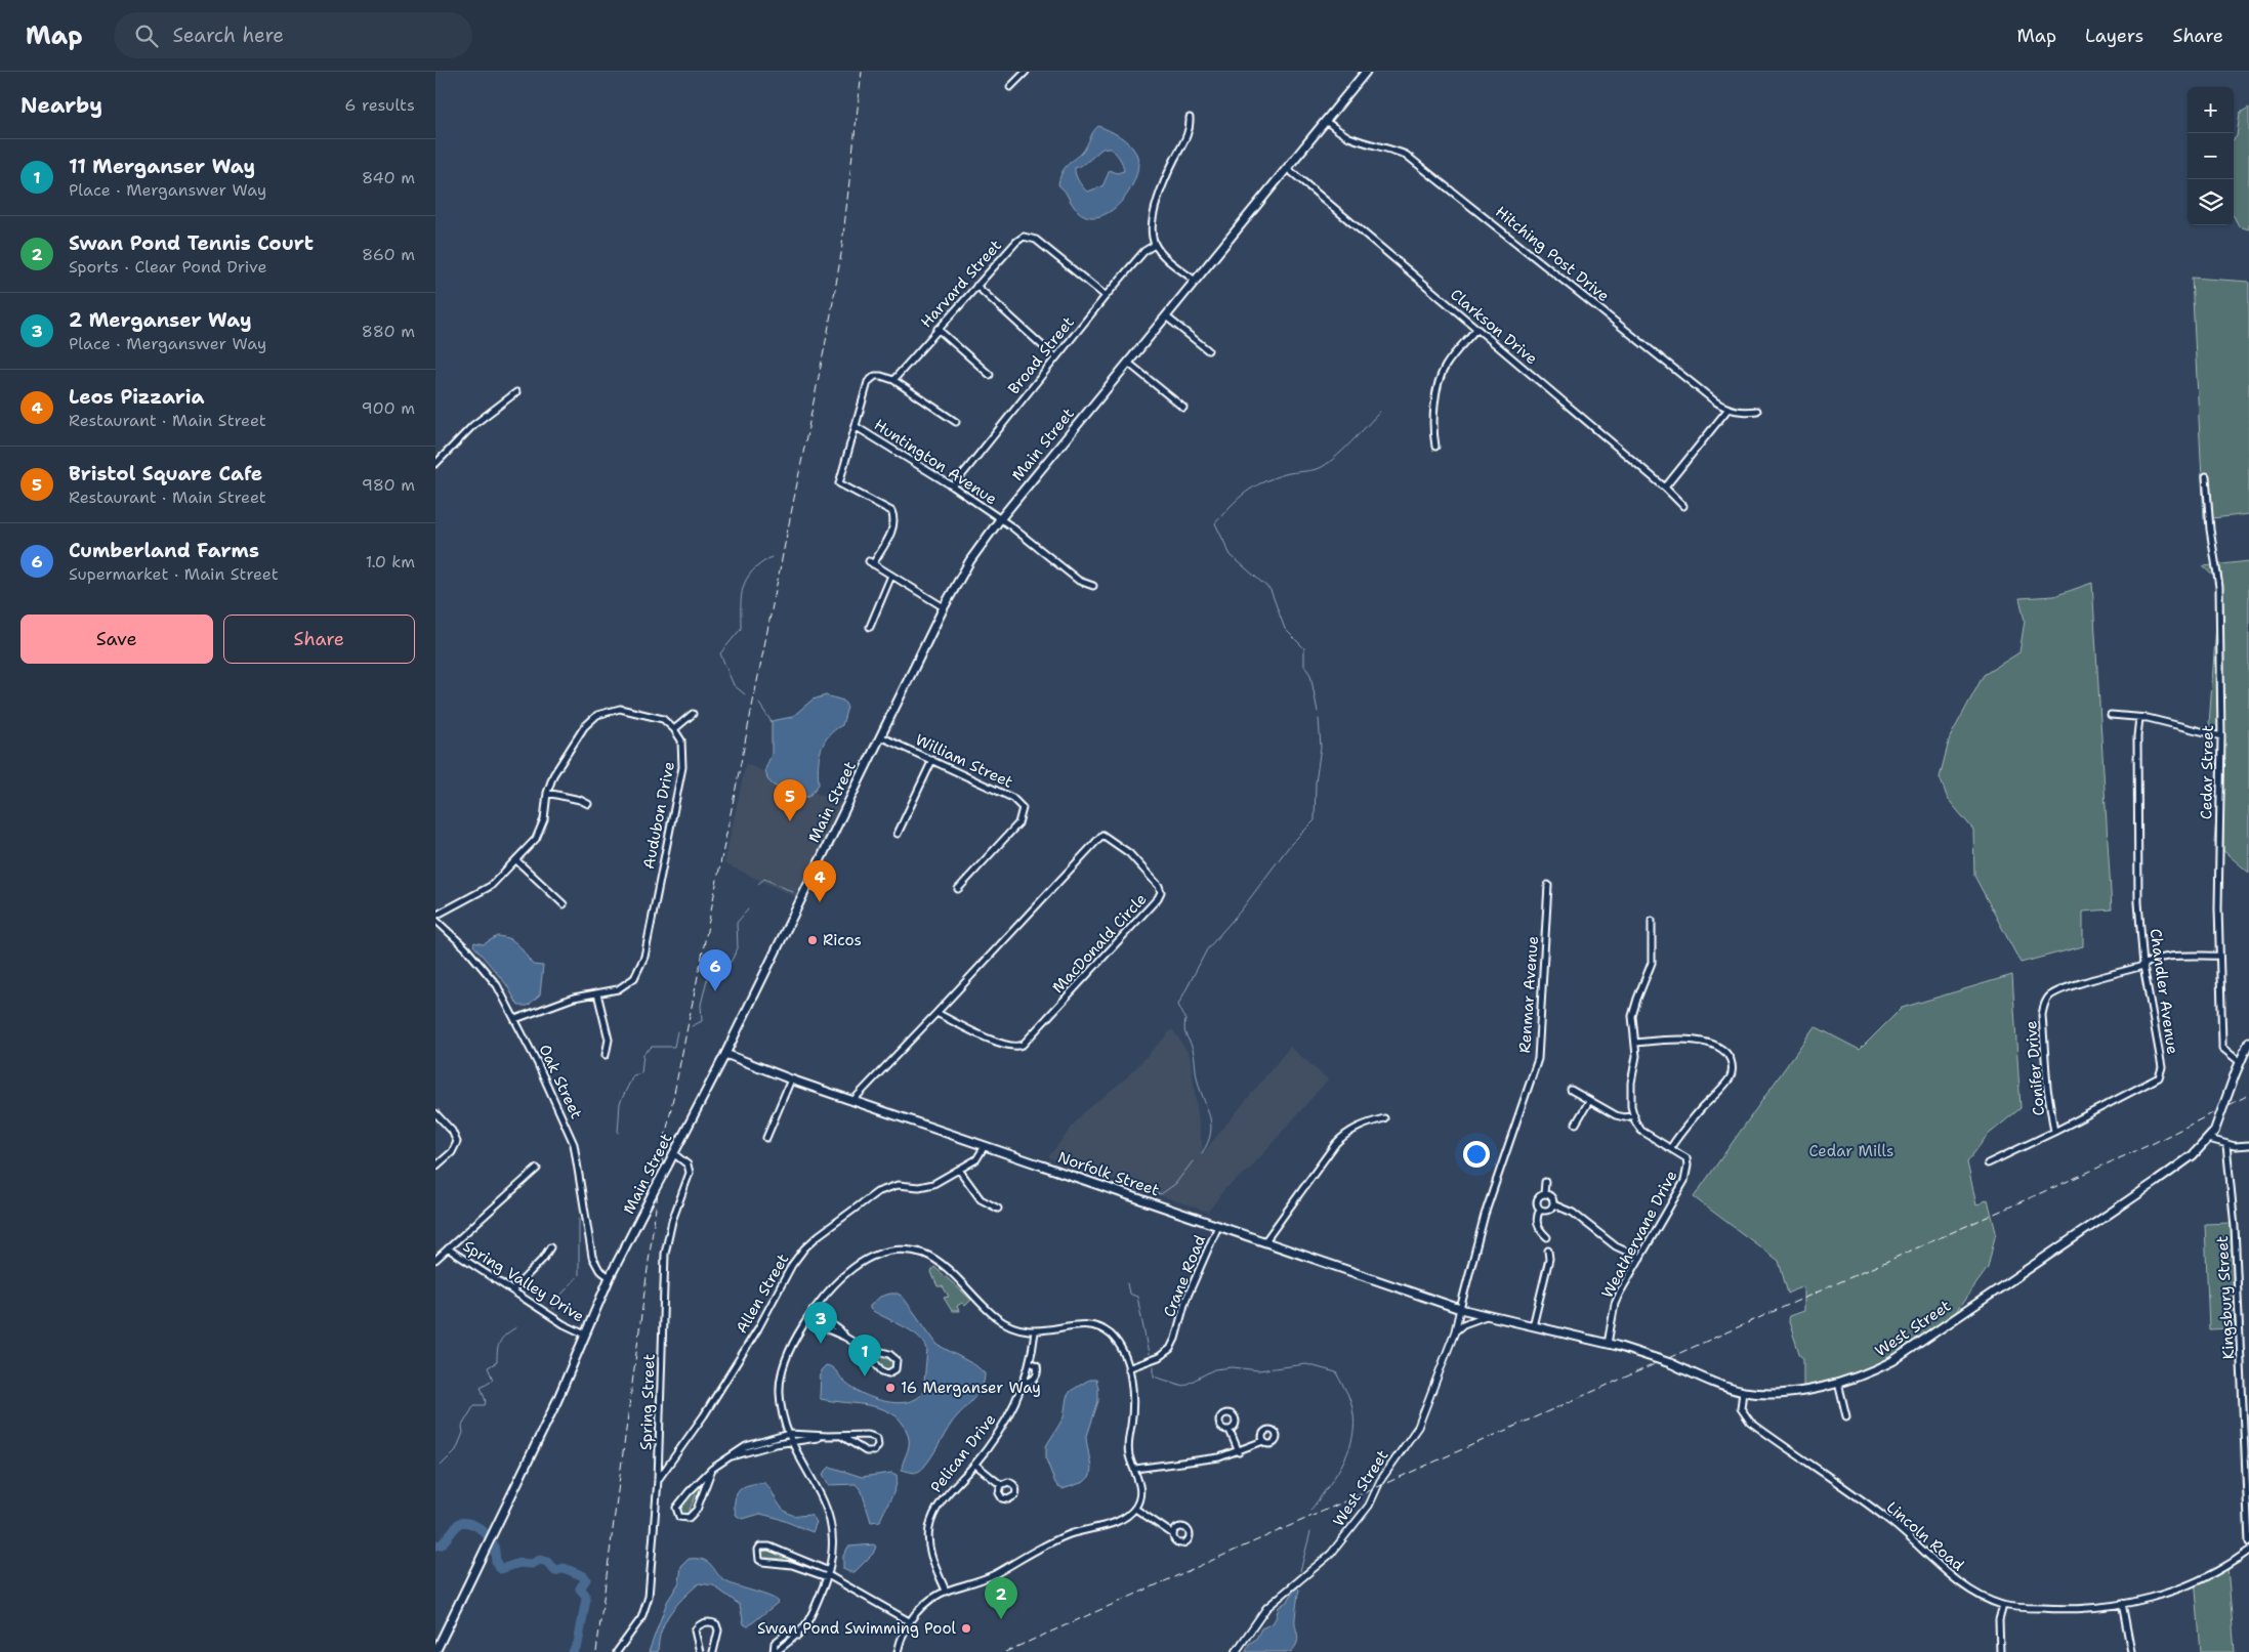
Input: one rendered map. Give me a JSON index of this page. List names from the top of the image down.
{
  "streets": {
    "main road": ["Main Street", "Norfolk Street", "West Street"],
    "street": [
      "Hitching Post Drive",
      "Harvard Street",
      "Clarkson Drive",
      "Broad Street",
      "Huntington Avenue",
      "William Street",
      "Cedar Street",
      "Audubon Drive",
      "MacDonald Circle",
      "Chandler Avenue",
      "Renmar Avenue",
      "Conifer Drive",
      "Oak Street",
      "Weathervane Drive",
      "Crane Road",
      "Spring Valley Drive",
      "Allen Street",
      "Kingsbury Street",
      "Spring Street",
      "Pelican Drive",
      "Lincoln Road"
    ]
  },
  "crossings": [
    ["Hitching Post Drive", "Main Street"],
    ["Harvard Street", "Broad Street"],
    ["Clarkson Drive", "Main Street"],
    ["Broad Street", "Huntington Avenue"],
    ["Main Street", "Huntington Avenue"],
    ["Main Street", "William Street"],
    ["Main Street", "Oak Street"],
    ["Main Street", "Norfolk Street"],
    ["Main Street", "Spring Valley Drive"],
    ["Main Street", "Spring Street"],
    ["Cedar Street", "Conifer Drive"],
    ["Cedar Street", "West Street"],
    ["Audubon Drive", "Oak Street"],
    ["MacDonald Circle", "Norfolk Street"],
    ["Chandler Avenue", "Conifer Drive"],
    ["Renmar Avenue", "Norfolk Street"],
    ["Renmar Avenue", "West Street"],
    ["Norfolk Street", "Crane Road"],
    ["Norfolk Street", "Allen Street"],
    ["Norfolk Street", "West Street"],
    ["Weathervane Drive", "West Street"],
    ["Allen Street", "Spring Street"],
    ["West Street", "Lincoln Road"]
  ],
  "parks": ["Cedar Mills"],
  "places": ["Ricos", "16 Merganser Way", "Swan Pond Swimming Pool"],
  "page": {
    "header": "Map",
    "search": "Search here",
    "nav": ["Map", "Layers", "Share"],
    "heading": ["Nearby", "6 results"],
    "map_buttons": ["+", "−"],
    "list": [
      {
        "mark": "1",
        "name": "11 Merganser Way",
        "note": "Place · Merganswer Way",
        "value": "840 m"
      },
      {
        "mark": "2",
        "name": "Swan Pond Tennis Court",
        "note": "Sports · Clear Pond Drive",
        "value": "860 m"
      },
      {
        "mark": "3",
        "name": "2 Merganser Way",
        "note": "Place · Merganswer Way",
        "value": "880 m"
      },
      {
        "mark": "4",
        "name": "Leos Pizzaria",
        "note": "Restaurant · Main Street",
        "value": "900 m"
      },
      {
        "mark": "5",
        "name": "Bristol Square Cafe",
        "note": "Restaurant · Main Street",
        "value": "980 m"
      },
      {
        "mark": "6",
        "name": "Cumberland Farms",
        "note": "Supermarket · Main Street",
        "value": "1.0 km"
      }
    ],
    "buttons": ["Save", "Share"],
    "pins": [
      "5",
      "4",
      "6",
      "3",
      "1",
      "2"
    ]
  }
}
